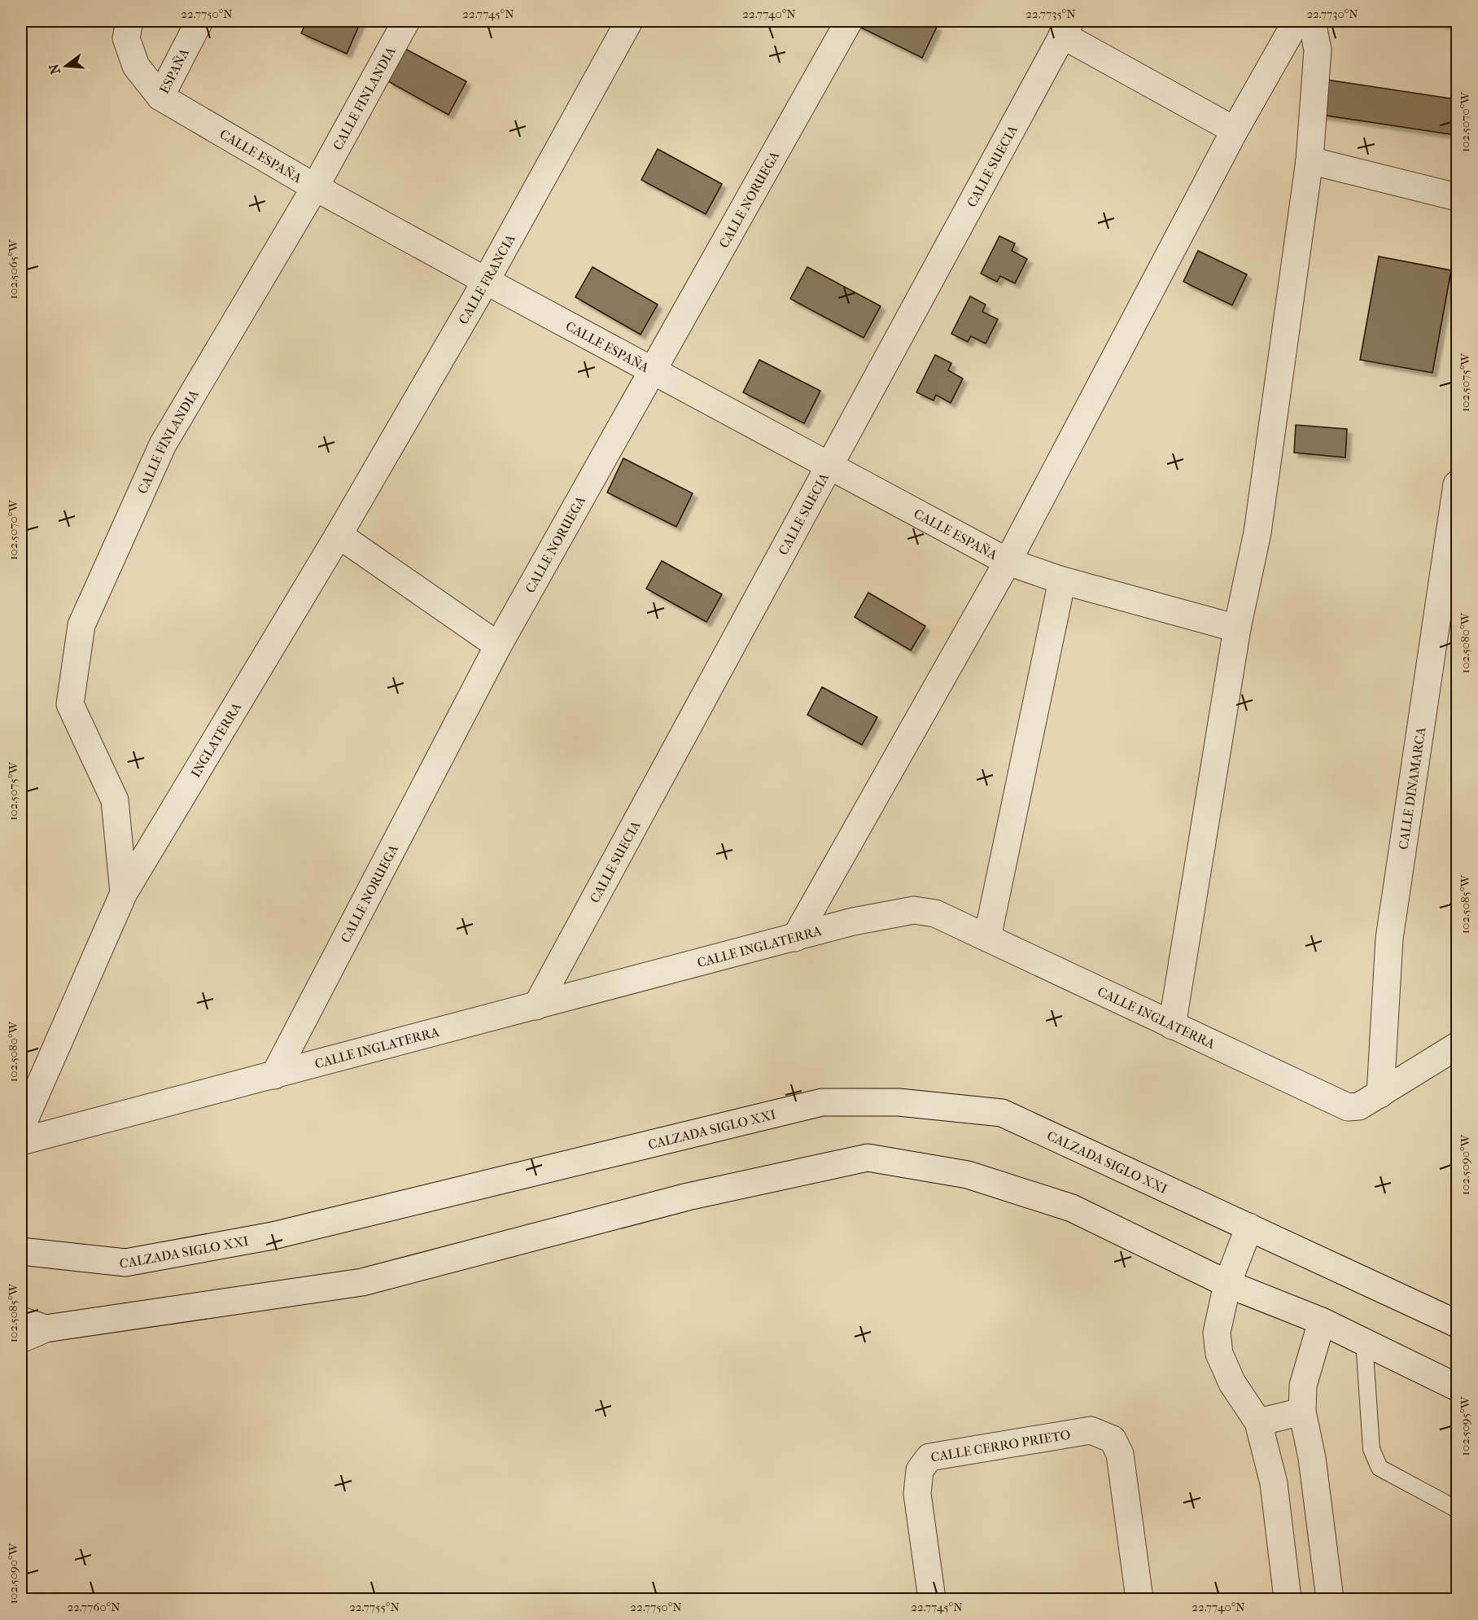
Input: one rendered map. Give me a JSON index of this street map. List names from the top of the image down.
{
  "streets": {
    "street": [
      "ESPAÑA",
      "CALLE FINLANDIA",
      "CALLE ESPAÑA",
      "CALLE SUECIA",
      "CALLE NORUEGA",
      "CALLE FRANCIA",
      "INGLATERRA",
      "CALLE DINAMARCA",
      "CALLE INGLATERRA",
      "CALZADA SIGLO XXI",
      "CALLE CERRO PRIETO"
    ]
  },
  "crossings": [
    ["ESPAÑA", "CALLE ESPAÑA"],
    ["CALLE FINLANDIA", "CALLE ESPAÑA"],
    ["CALLE FINLANDIA", "INGLATERRA"],
    ["CALLE ESPAÑA", "CALLE SUECIA"],
    ["CALLE ESPAÑA", "CALLE NORUEGA"],
    ["CALLE ESPAÑA", "CALLE FRANCIA"],
    ["CALLE SUECIA", "CALLE INGLATERRA"],
    ["CALLE NORUEGA", "CALLE INGLATERRA"],
    ["CALLE FRANCIA", "INGLATERRA"],
    ["CALLE DINAMARCA", "CALLE INGLATERRA"]
  ],
  "north": "left",
  "coordinates": [
    "22.7750°N",
    "22.7745°N",
    "22.7740°N",
    "22.7735°N",
    "22.7730°N",
    "102.5070°W",
    "102.5065°W",
    "102.5075°W",
    "102.5080°W",
    "102.5085°W",
    "102.5090°W",
    "102.5095°W",
    "22.7760°N",
    "22.7755°N"
  ]
}
